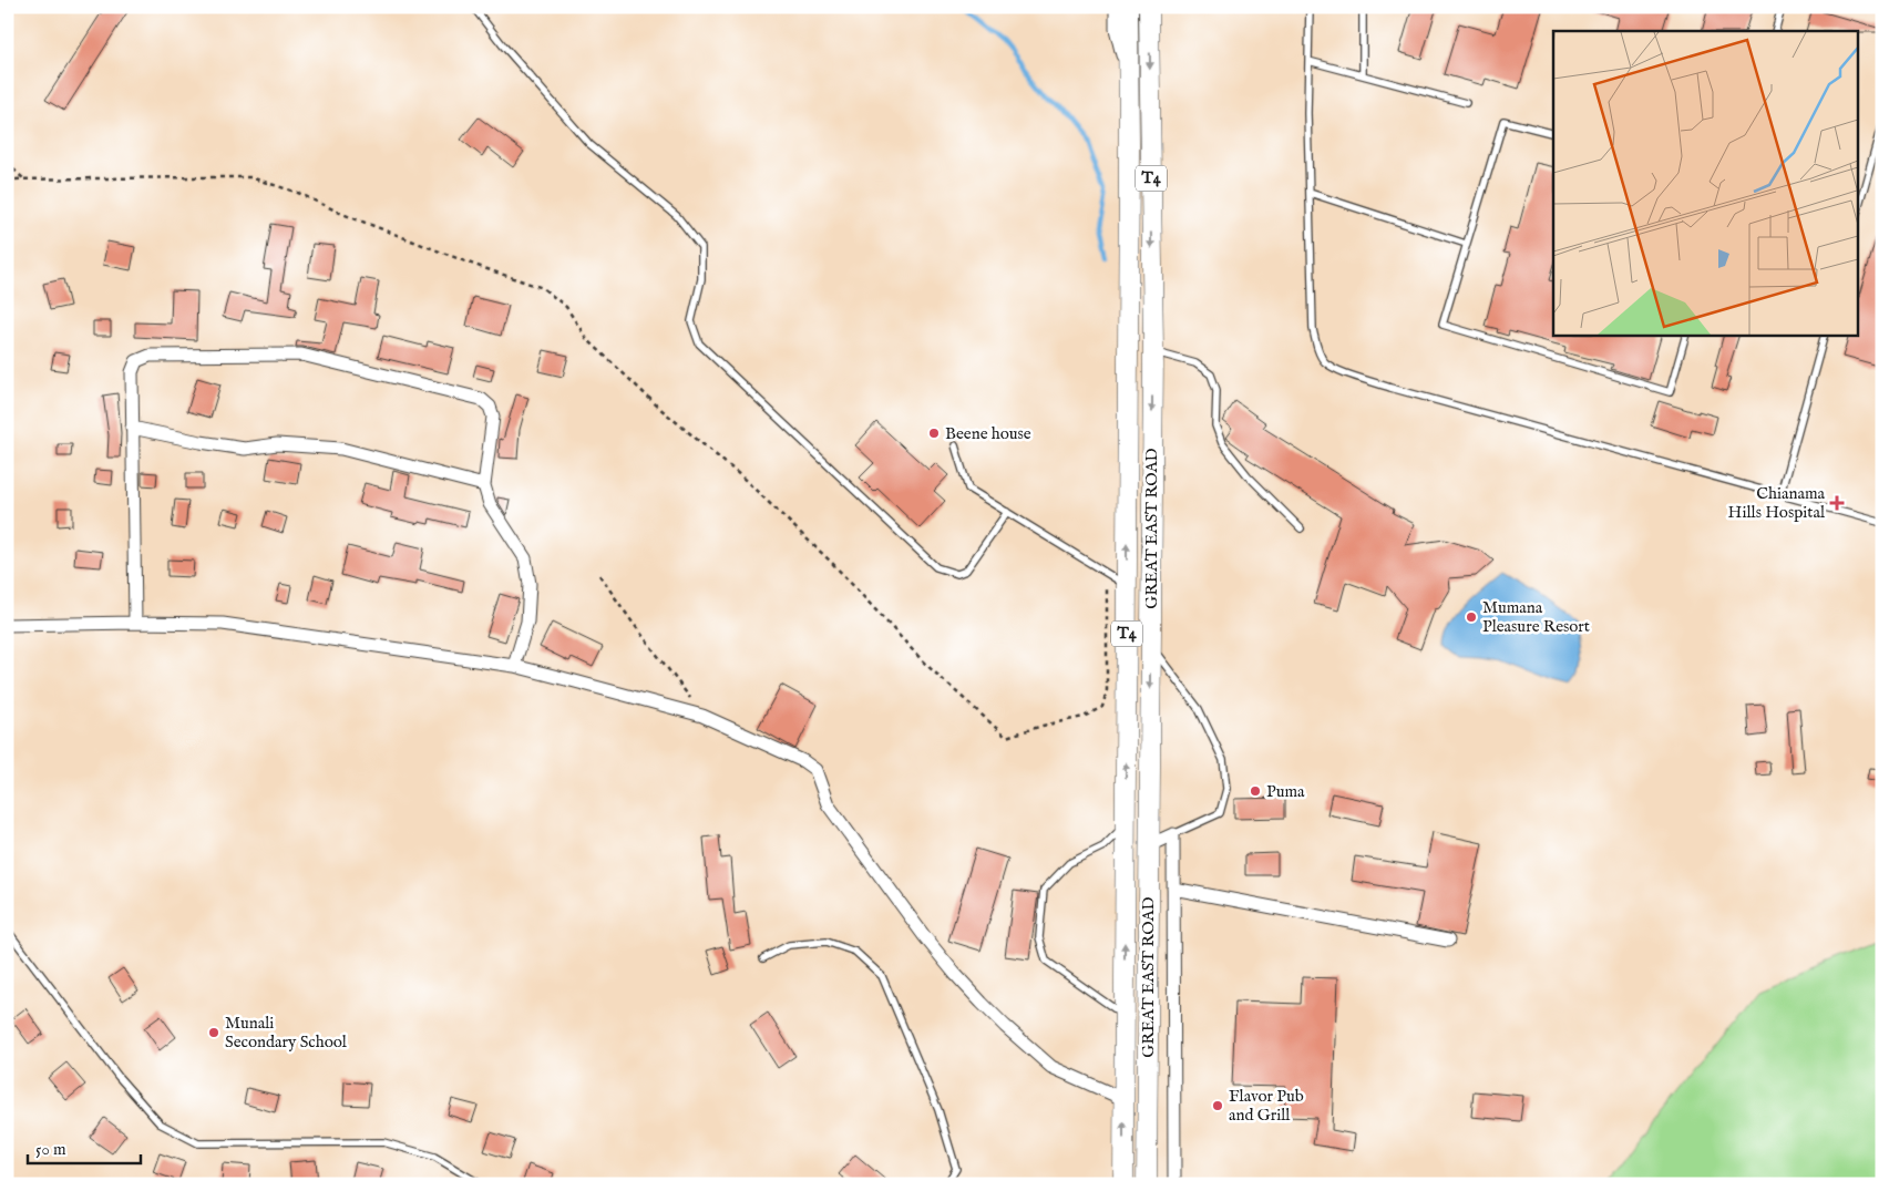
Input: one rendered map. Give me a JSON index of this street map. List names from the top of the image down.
{
  "streets": {
    "main road": ["T4", "GREAT EAST ROAD"]
  },
  "places": {
    "other": [
      "Beene house",
      "Mumana Pleasure Resort",
      "Puma",
      "Munali Secondary School",
      "Flavor Pub and Grill"
    ],
    "health": ["Chianama Hills Hospital"]
  },
  "scale_bar": "50 m"
}
